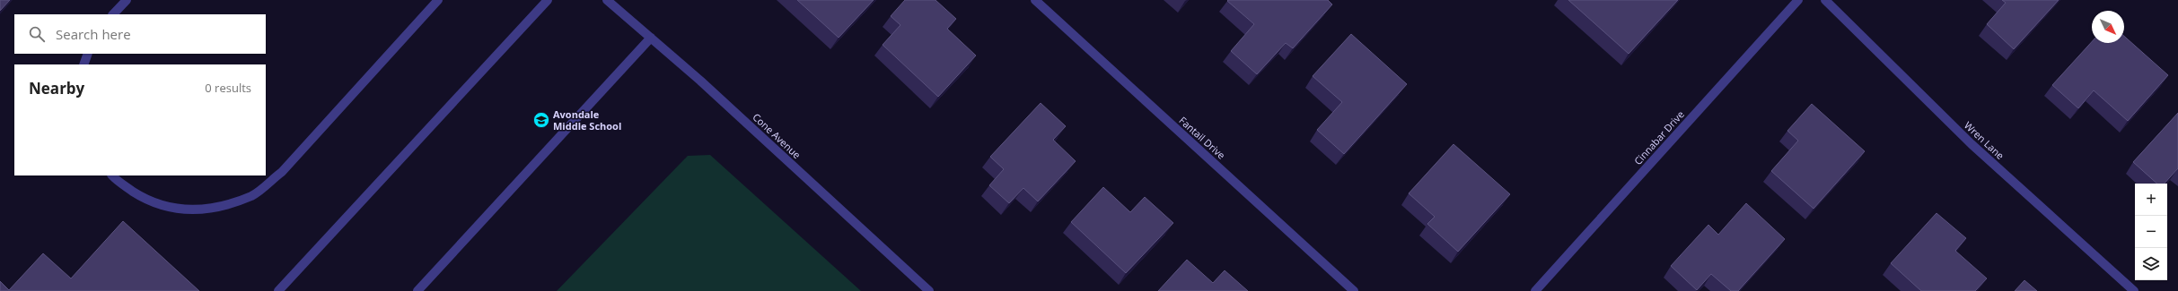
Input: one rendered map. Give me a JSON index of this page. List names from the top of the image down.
{
  "streets": {
    "street": [
      "Cone Avenue",
      "Fantail Drive",
      "Cinnabar Drive",
      "Wren Lane"
    ]
  },
  "places": {
    "school or university": ["Avondale Middle School"]
  },
  "north": "bottom right",
  "page": {
    "search": "Search here",
    "heading": ["Nearby", "0 results"],
    "map_buttons": ["+", "−"]
  }
}
